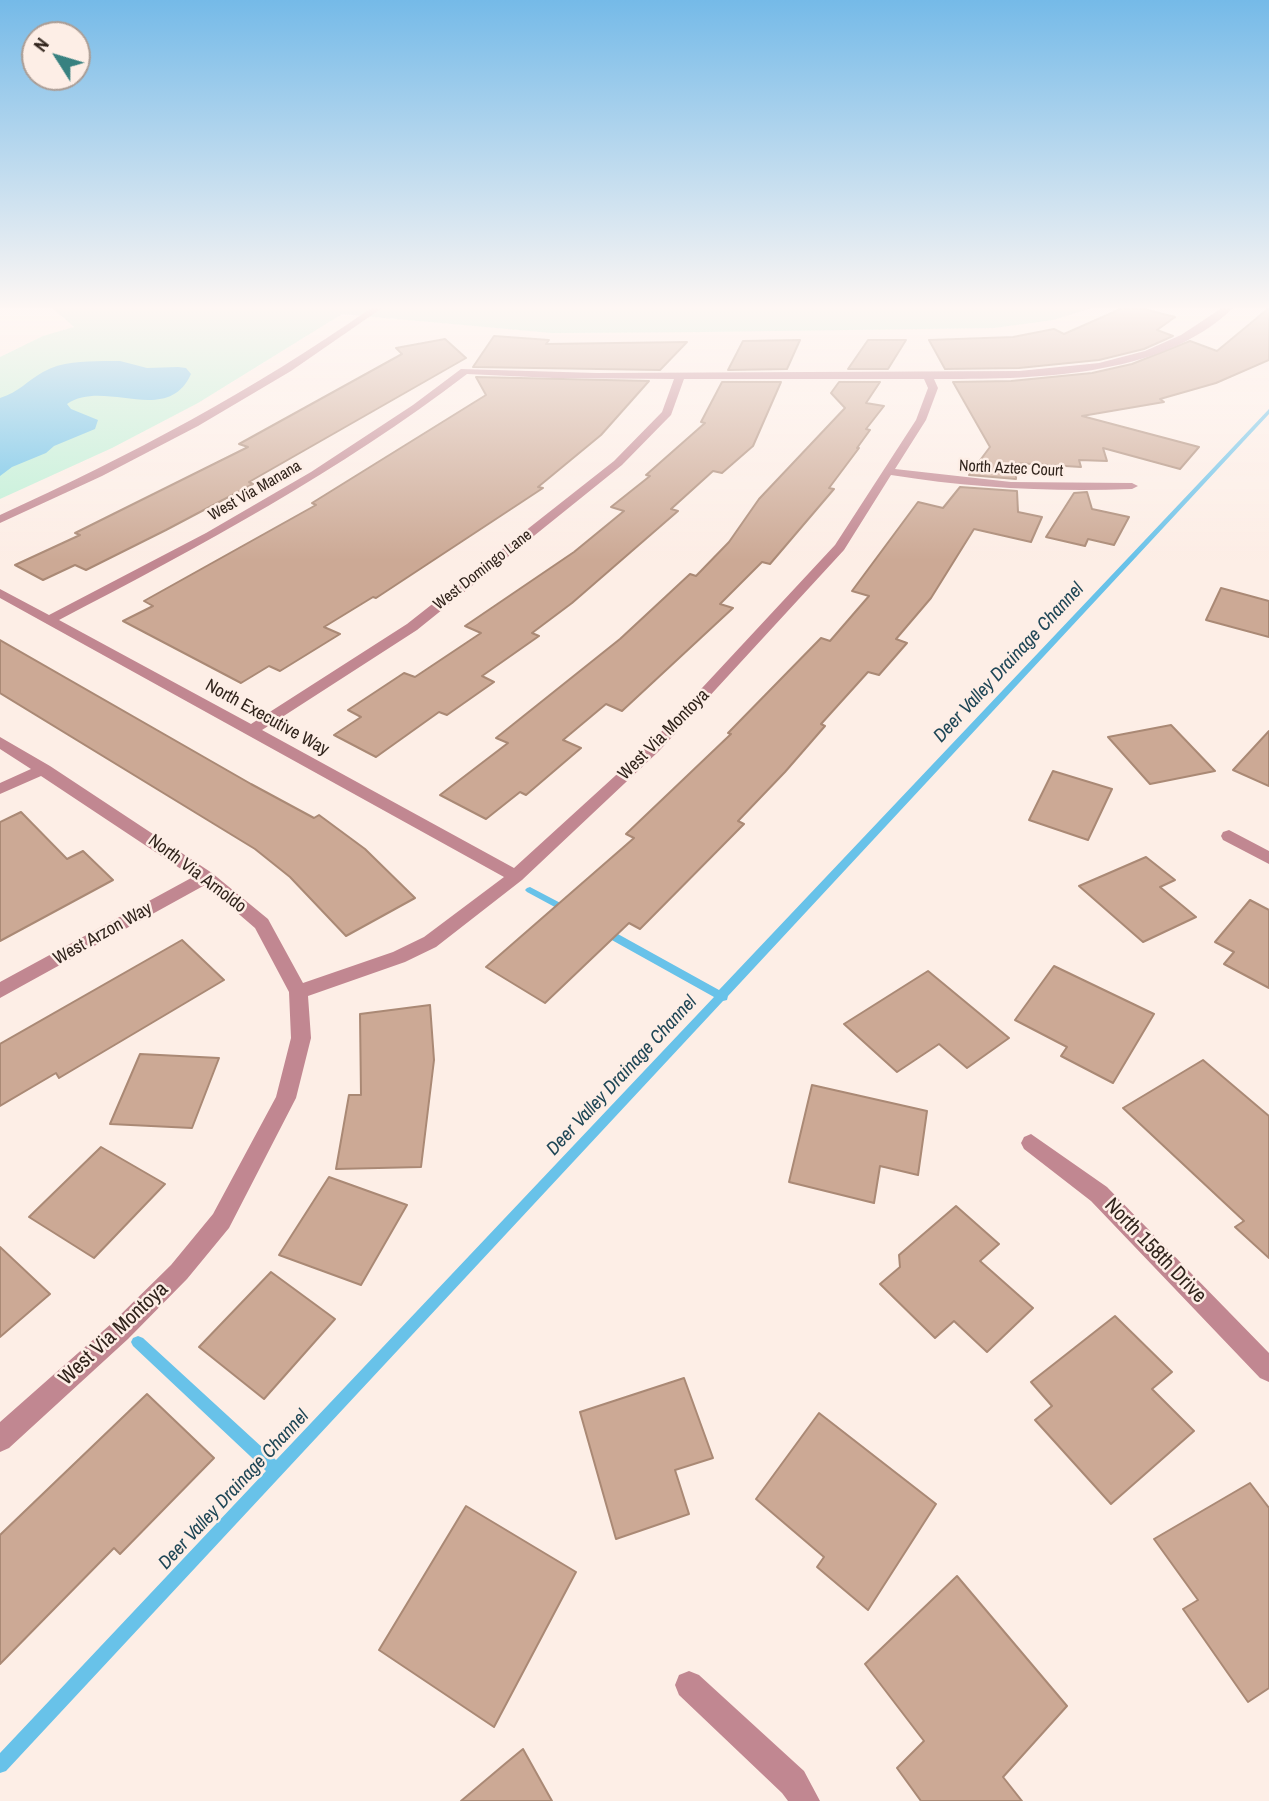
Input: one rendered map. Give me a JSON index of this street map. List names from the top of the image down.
{
  "streets": {
    "street": [
      "North Aztec Court",
      "West Via Manana",
      "West Domingo Lane",
      "North Executive Way",
      "West Via Montoya",
      "North Via Arnoldo",
      "West Arzon Way",
      "North 158th Drive"
    ]
  },
  "crossings": [
    ["North Aztec Court", "West Via Montoya"],
    ["West Via Manana", "North Executive Way"],
    ["West Domingo Lane", "North Executive Way"],
    ["North Executive Way", "West Via Montoya"],
    ["West Via Montoya", "North Via Arnoldo"],
    ["North Via Arnoldo", "West Arzon Way"]
  ],
  "water": ["Deer Valley Drainage Channel"],
  "north": "top left"
}
